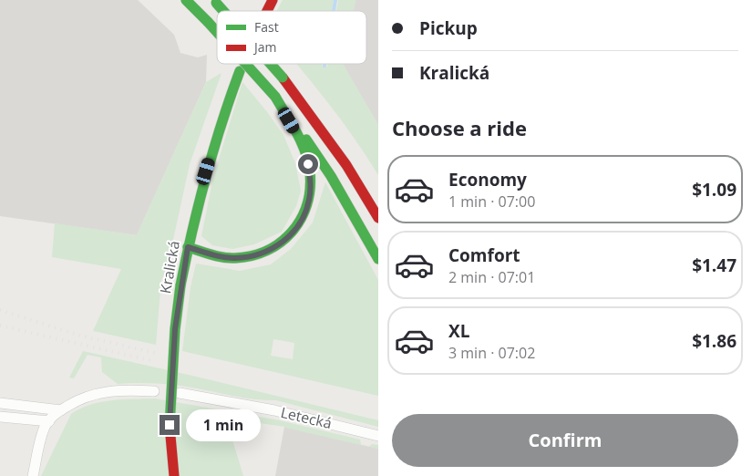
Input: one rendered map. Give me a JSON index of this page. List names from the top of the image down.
{
  "streets": {
    "main road": ["Kralická"],
    "street": ["Letecká"]
  },
  "legend": ["Fast", "Jam"],
  "page": {
    "banner": ["Pickup", "Kralická"],
    "heading": "Choose a ride",
    "list": [
      {
        "name": "Economy",
        "note": "1 min · 07:00",
        "value": "$1.09"
      },
      {
        "name": "Comfort",
        "note": "2 min · 07:01",
        "value": "$1.47"
      },
      {
        "name": "XL",
        "note": "3 min · 07:02",
        "value": "$1.86"
      }
    ],
    "buttons": "Confirm",
    "bubble": "1 min"
  }
}
